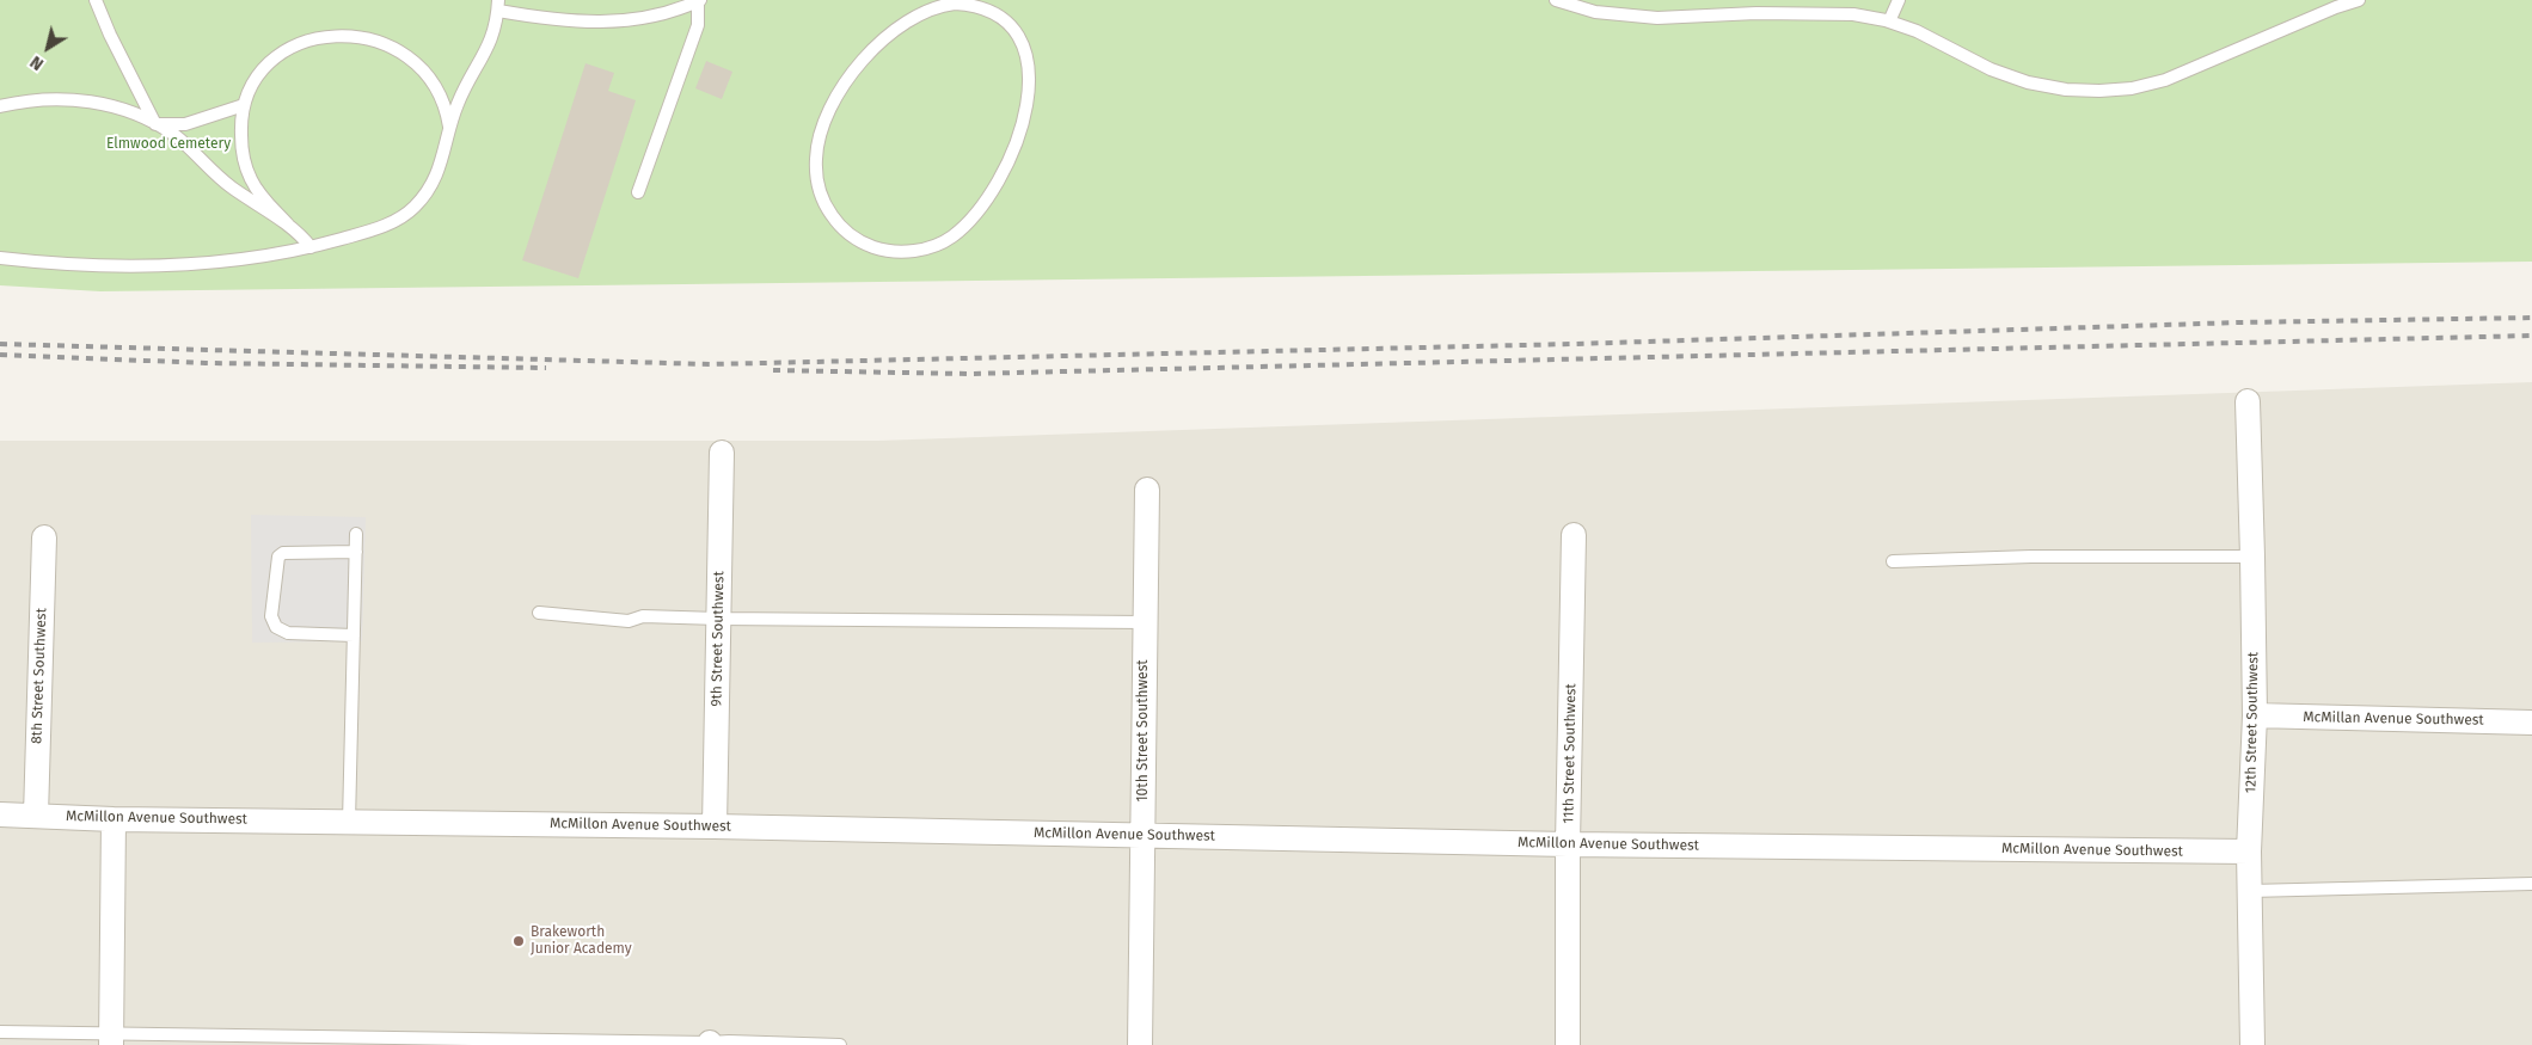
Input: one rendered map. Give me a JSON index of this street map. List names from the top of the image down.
{
  "streets": {
    "street": [
      "9th Street Southwest",
      "8th Street Southwest",
      "McMillan Avenue Southwest",
      "12th Street Southwest",
      "10th Street Southwest",
      "11th Street Southwest",
      "McMillon Avenue Southwest"
    ]
  },
  "crossings": [
    ["9th Street Southwest", "McMillon Avenue Southwest"],
    ["8th Street Southwest", "McMillon Avenue Southwest"],
    ["McMillan Avenue Southwest", "12th Street Southwest"],
    ["12th Street Southwest", "McMillon Avenue Southwest"],
    ["10th Street Southwest", "McMillon Avenue Southwest"],
    ["11th Street Southwest", "McMillon Avenue Southwest"]
  ],
  "parks": ["Elmwood Cemetery"],
  "places": ["Brakeworth Junior Academy"],
  "north": "bottom left"
}
